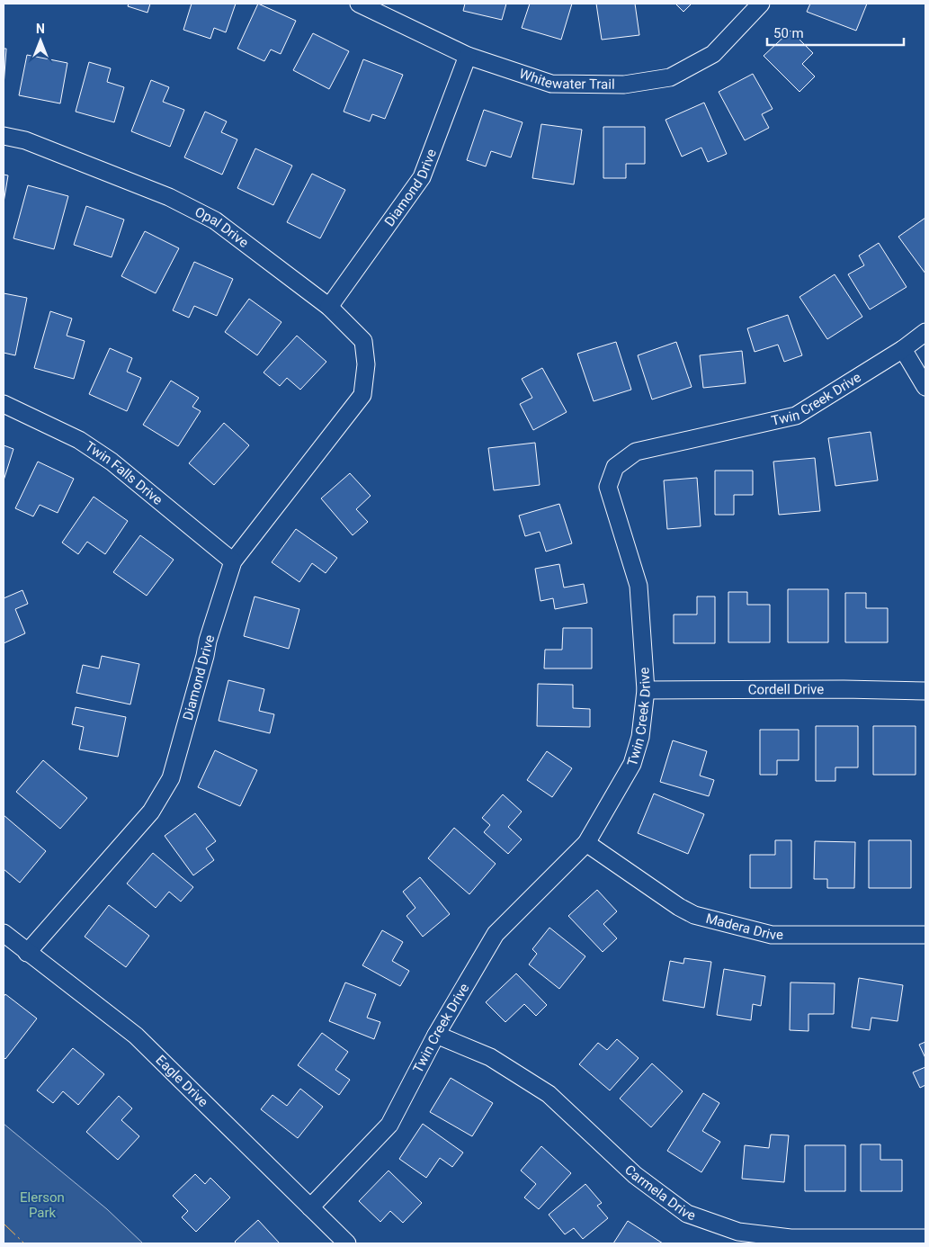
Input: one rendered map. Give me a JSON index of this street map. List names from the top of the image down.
{
  "streets": {
    "street": [
      "Whitewater Trail",
      "Diamond Drive",
      "Opal Drive",
      "Twin Creek Drive",
      "Twin Falls Drive",
      "Cordell Drive",
      "Madera Drive",
      "Eagle Drive",
      "Carmela Drive"
    ]
  },
  "crossings": [
    ["Whitewater Trail", "Diamond Drive"],
    ["Diamond Drive", "Opal Drive"],
    ["Diamond Drive", "Twin Falls Drive"],
    ["Diamond Drive", "Eagle Drive"],
    ["Twin Creek Drive", "Cordell Drive"],
    ["Twin Creek Drive", "Madera Drive"],
    ["Twin Creek Drive", "Eagle Drive"],
    ["Twin Creek Drive", "Carmela Drive"]
  ],
  "parks": ["Elerson Park"],
  "scale_bar": "50 m",
  "north": "top"
}
